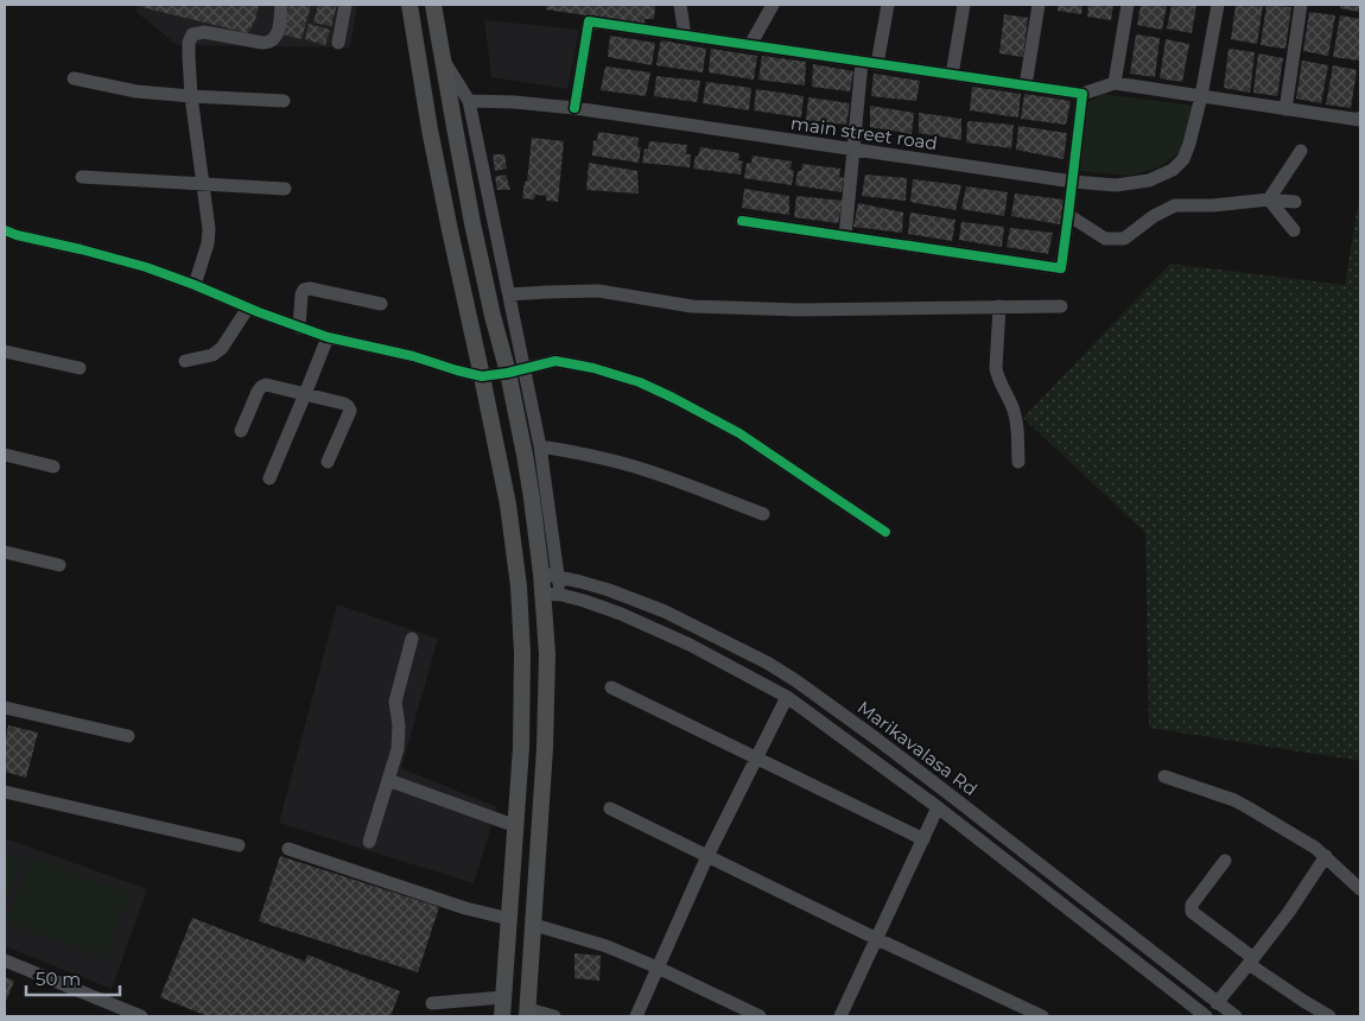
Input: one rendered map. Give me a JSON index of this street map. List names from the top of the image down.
{
  "streets": {
    "street": ["main street road", "Marikavalasa Rd"]
  },
  "scale_bar": "50 m"
}
